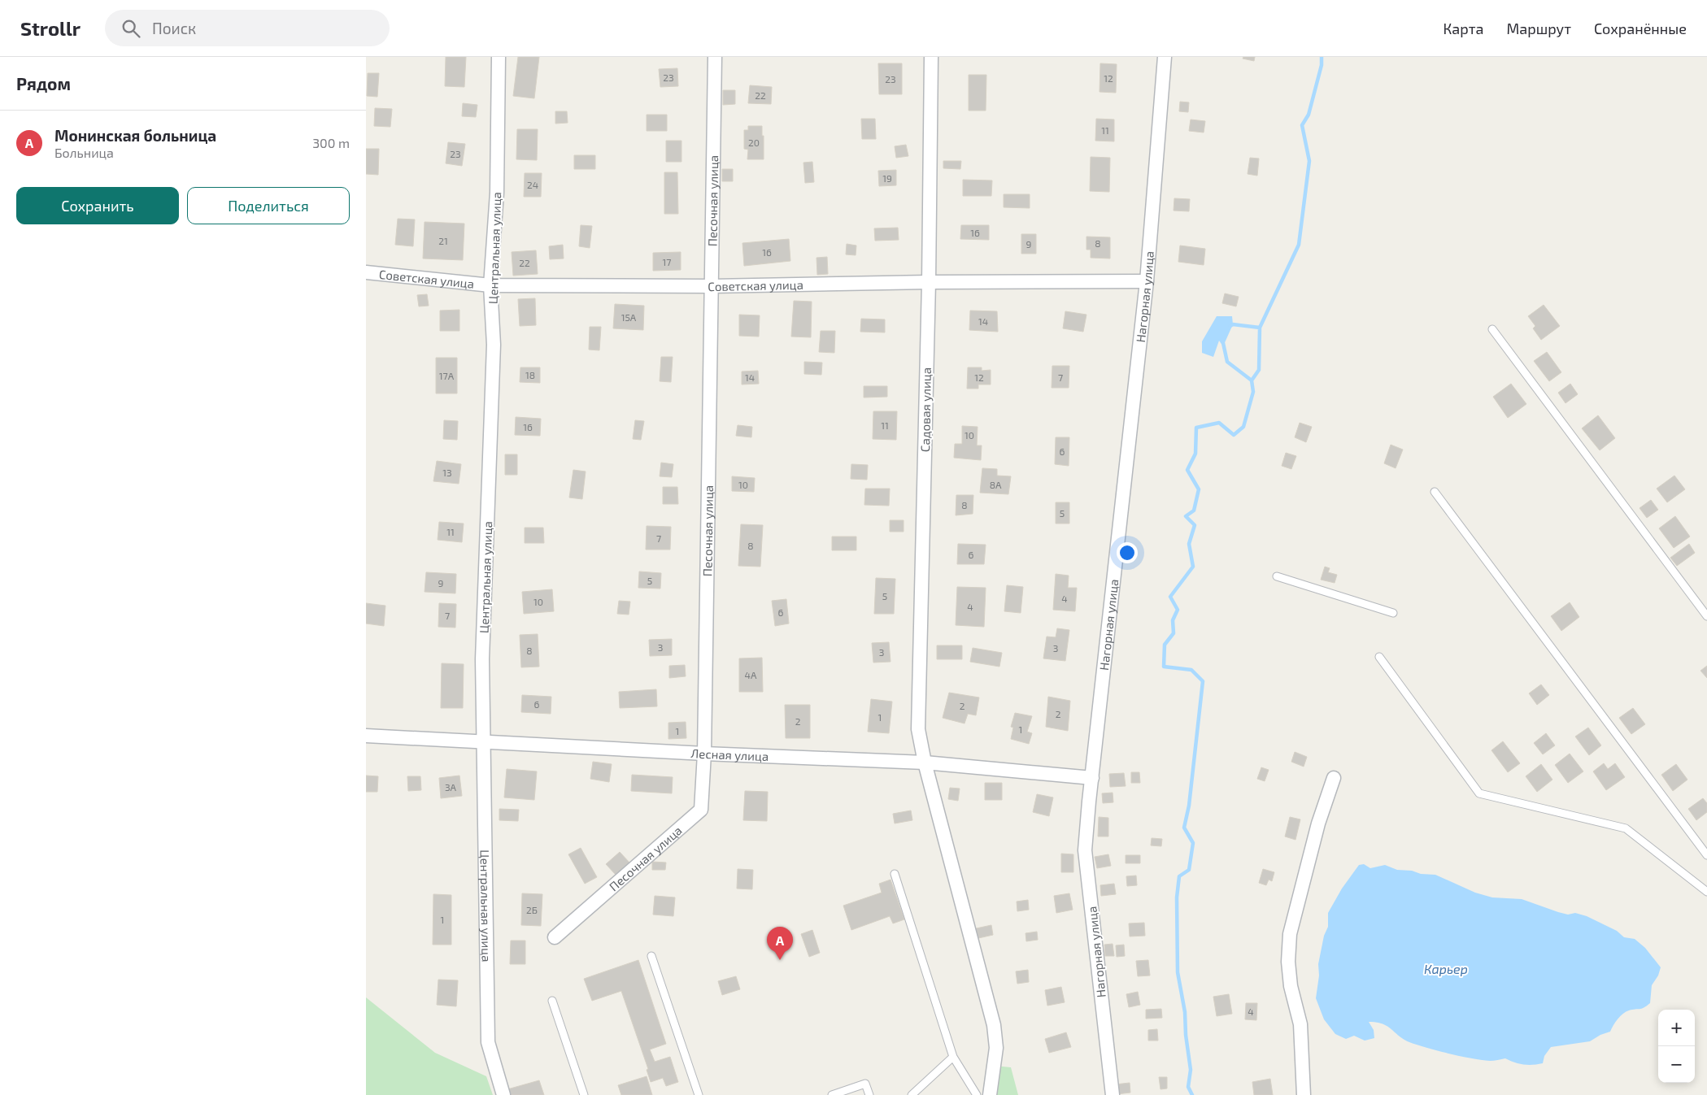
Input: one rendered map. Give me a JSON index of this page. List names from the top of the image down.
{
  "streets": {
    "street": [
      "Песочная улица",
      "Центральная улица",
      "Советская улица",
      "Нагорная улица",
      "Садовая улица",
      "Лесная улица"
    ]
  },
  "crossings": [
    ["Песочная улица", "Советская улица"],
    ["Песочная улица", "Лесная улица"],
    ["Центральная улица", "Советская улица"],
    ["Центральная улица", "Лесная улица"],
    ["Советская улица", "Нагорная улица"],
    ["Советская улица", "Садовая улица"],
    ["Нагорная улица", "Лесная улица"],
    ["Садовая улица", "Лесная улица"]
  ],
  "water": ["Карьер"],
  "house_numbers": [
    "23",
    "12",
    "23",
    "22",
    "11",
    "20",
    "23",
    "19",
    "24",
    "16",
    "21",
    "8",
    "9",
    "16",
    "17",
    "22",
    "15А",
    "14",
    "18",
    "17А",
    "14",
    "12",
    "7",
    "11",
    "16",
    "10",
    "6",
    "13",
    "10",
    "8А",
    "8",
    "5",
    "11",
    "7",
    "8",
    "6",
    "5",
    "9",
    "5",
    "4",
    "10",
    "4",
    "6",
    "7",
    "3",
    "3",
    "8",
    "3",
    "4А",
    "6",
    "2",
    "2",
    "1",
    "2",
    "1",
    "1",
    "3А",
    "2Б",
    "1",
    "4"
  ],
  "page": {
    "header": "Strollr",
    "search": "Поиск",
    "nav": ["Карта", "Маршрут", "Сохранённые"],
    "heading": "Рядом",
    "list": [
      {
        "mark": "A",
        "name": "Монинская больница",
        "note": "Больница",
        "value": "300 m"
      }
    ],
    "buttons": ["Сохранить", "Поделиться"],
    "pins": "A",
    "map_buttons": ["+", "−"]
  }
}
